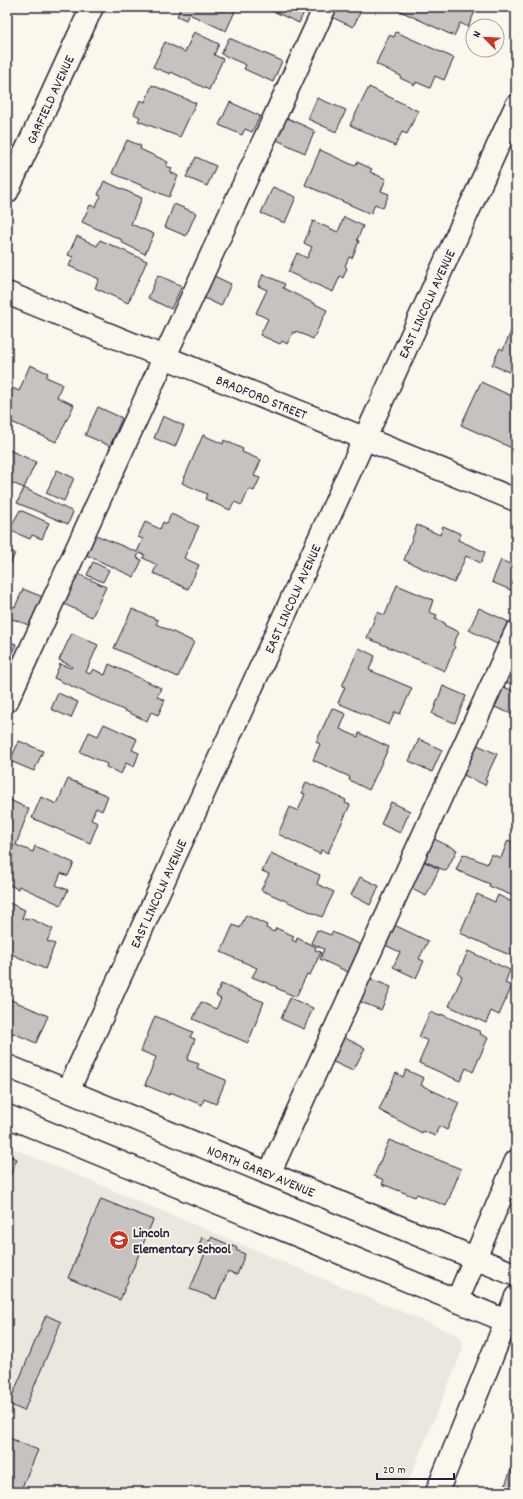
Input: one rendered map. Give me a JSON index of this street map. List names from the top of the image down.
{
  "streets": {
    "street": [
      "GARFIELD AVENUE",
      "EAST LINCOLN AVENUE",
      "BRADFORD STREET",
      "NORTH GAREY AVENUE"
    ]
  },
  "crossings": [
    ["EAST LINCOLN AVENUE", "BRADFORD STREET"],
    ["EAST LINCOLN AVENUE", "NORTH GAREY AVENUE"]
  ],
  "places": {
    "school or university": ["Lincoln Elementary School"]
  },
  "scale_bar": "20 m",
  "north": "top left"
}
